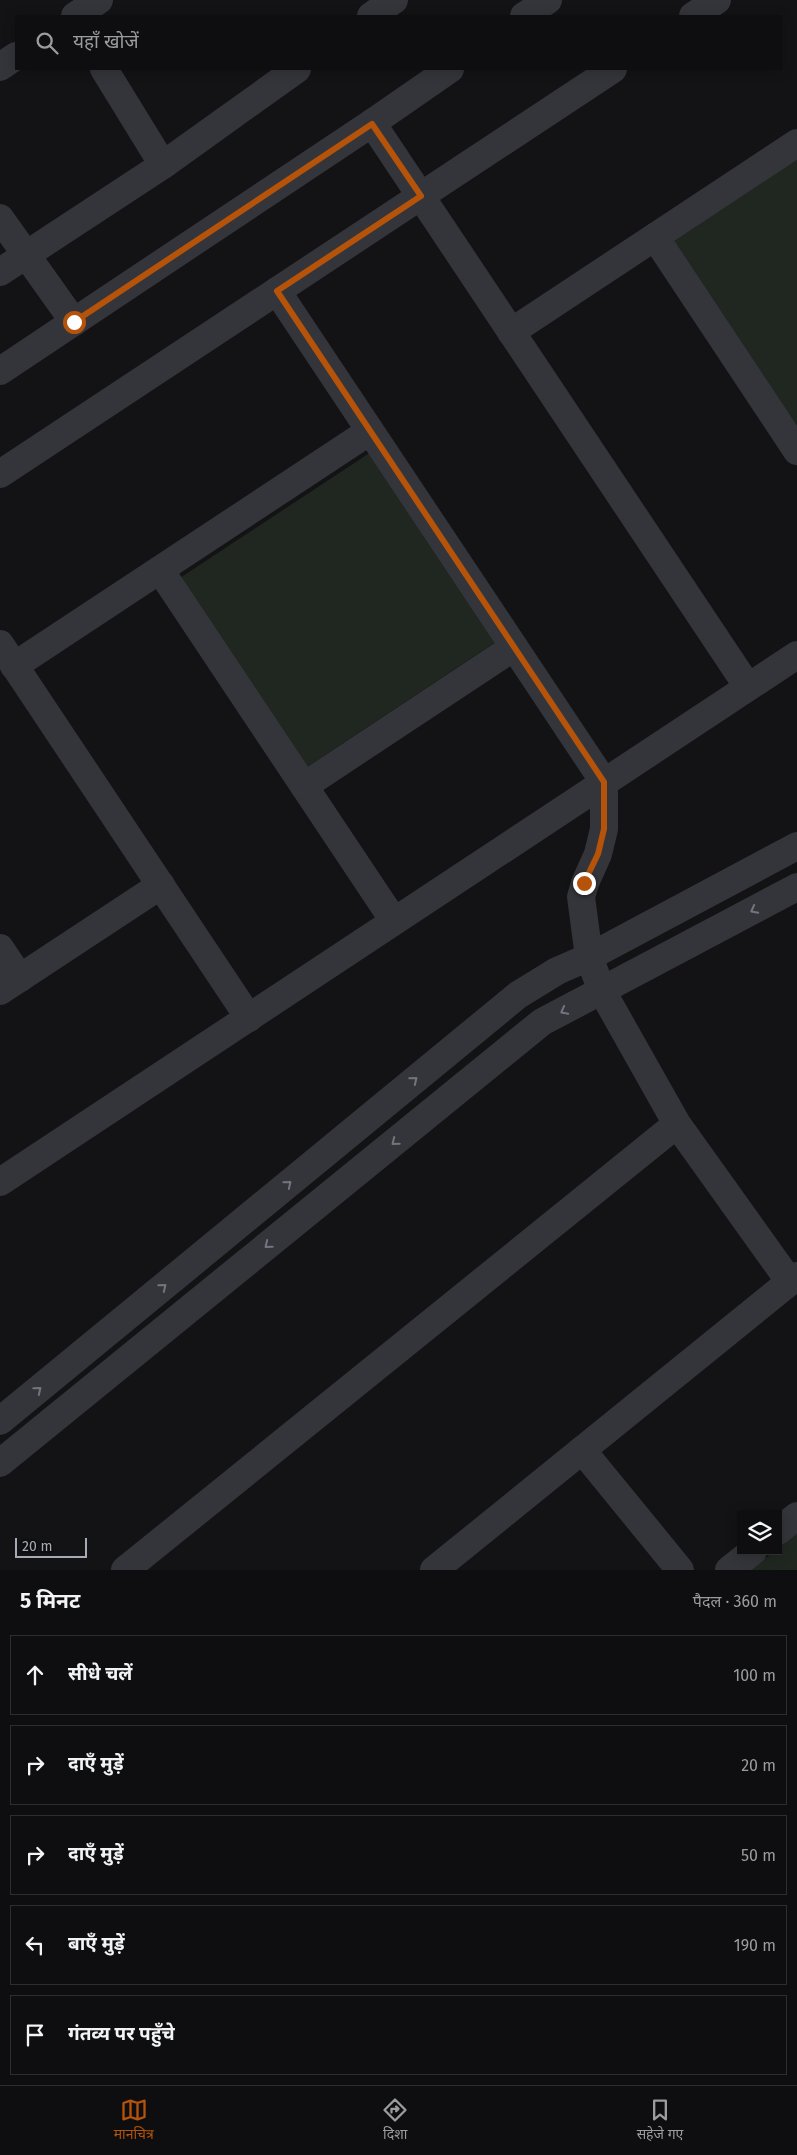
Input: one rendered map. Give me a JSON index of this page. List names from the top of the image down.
{
  "scale_bar": "20 m",
  "page": {
    "search": "यहाँ खोजें",
    "scale": "20 m",
    "heading": ["5 मिनट", "पैदल · 360 m"],
    "list": [
      ["सीधे चलें", "100 m"],
      ["दाएँ मुड़ें", "20 m"],
      ["दाएँ मुड़ें", "50 m"],
      ["बाएँ मुड़ें", "190 m"],
      "गंतव्य पर पहुँचे"
    ],
    "nav": ["मानचित्र", "दिशा", "सहेजे गए"]
  }
}
